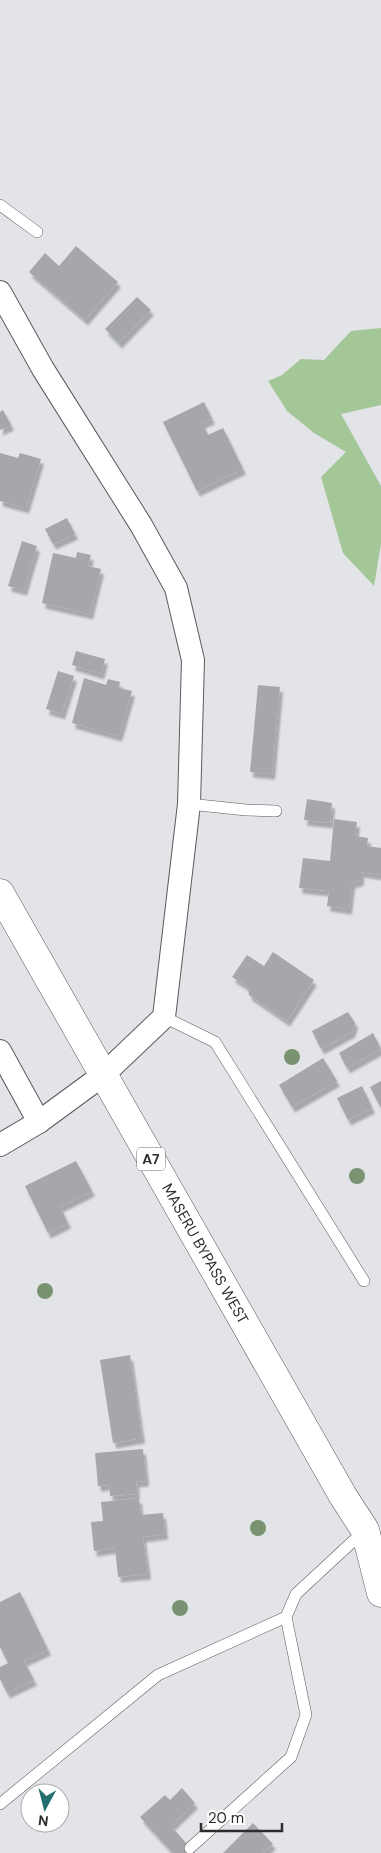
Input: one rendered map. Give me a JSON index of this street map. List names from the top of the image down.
{
  "streets": {
    "main road": ["A7", "MASERU BYPASS WEST"]
  },
  "scale_bar": "20 m",
  "north": "bottom"
}
